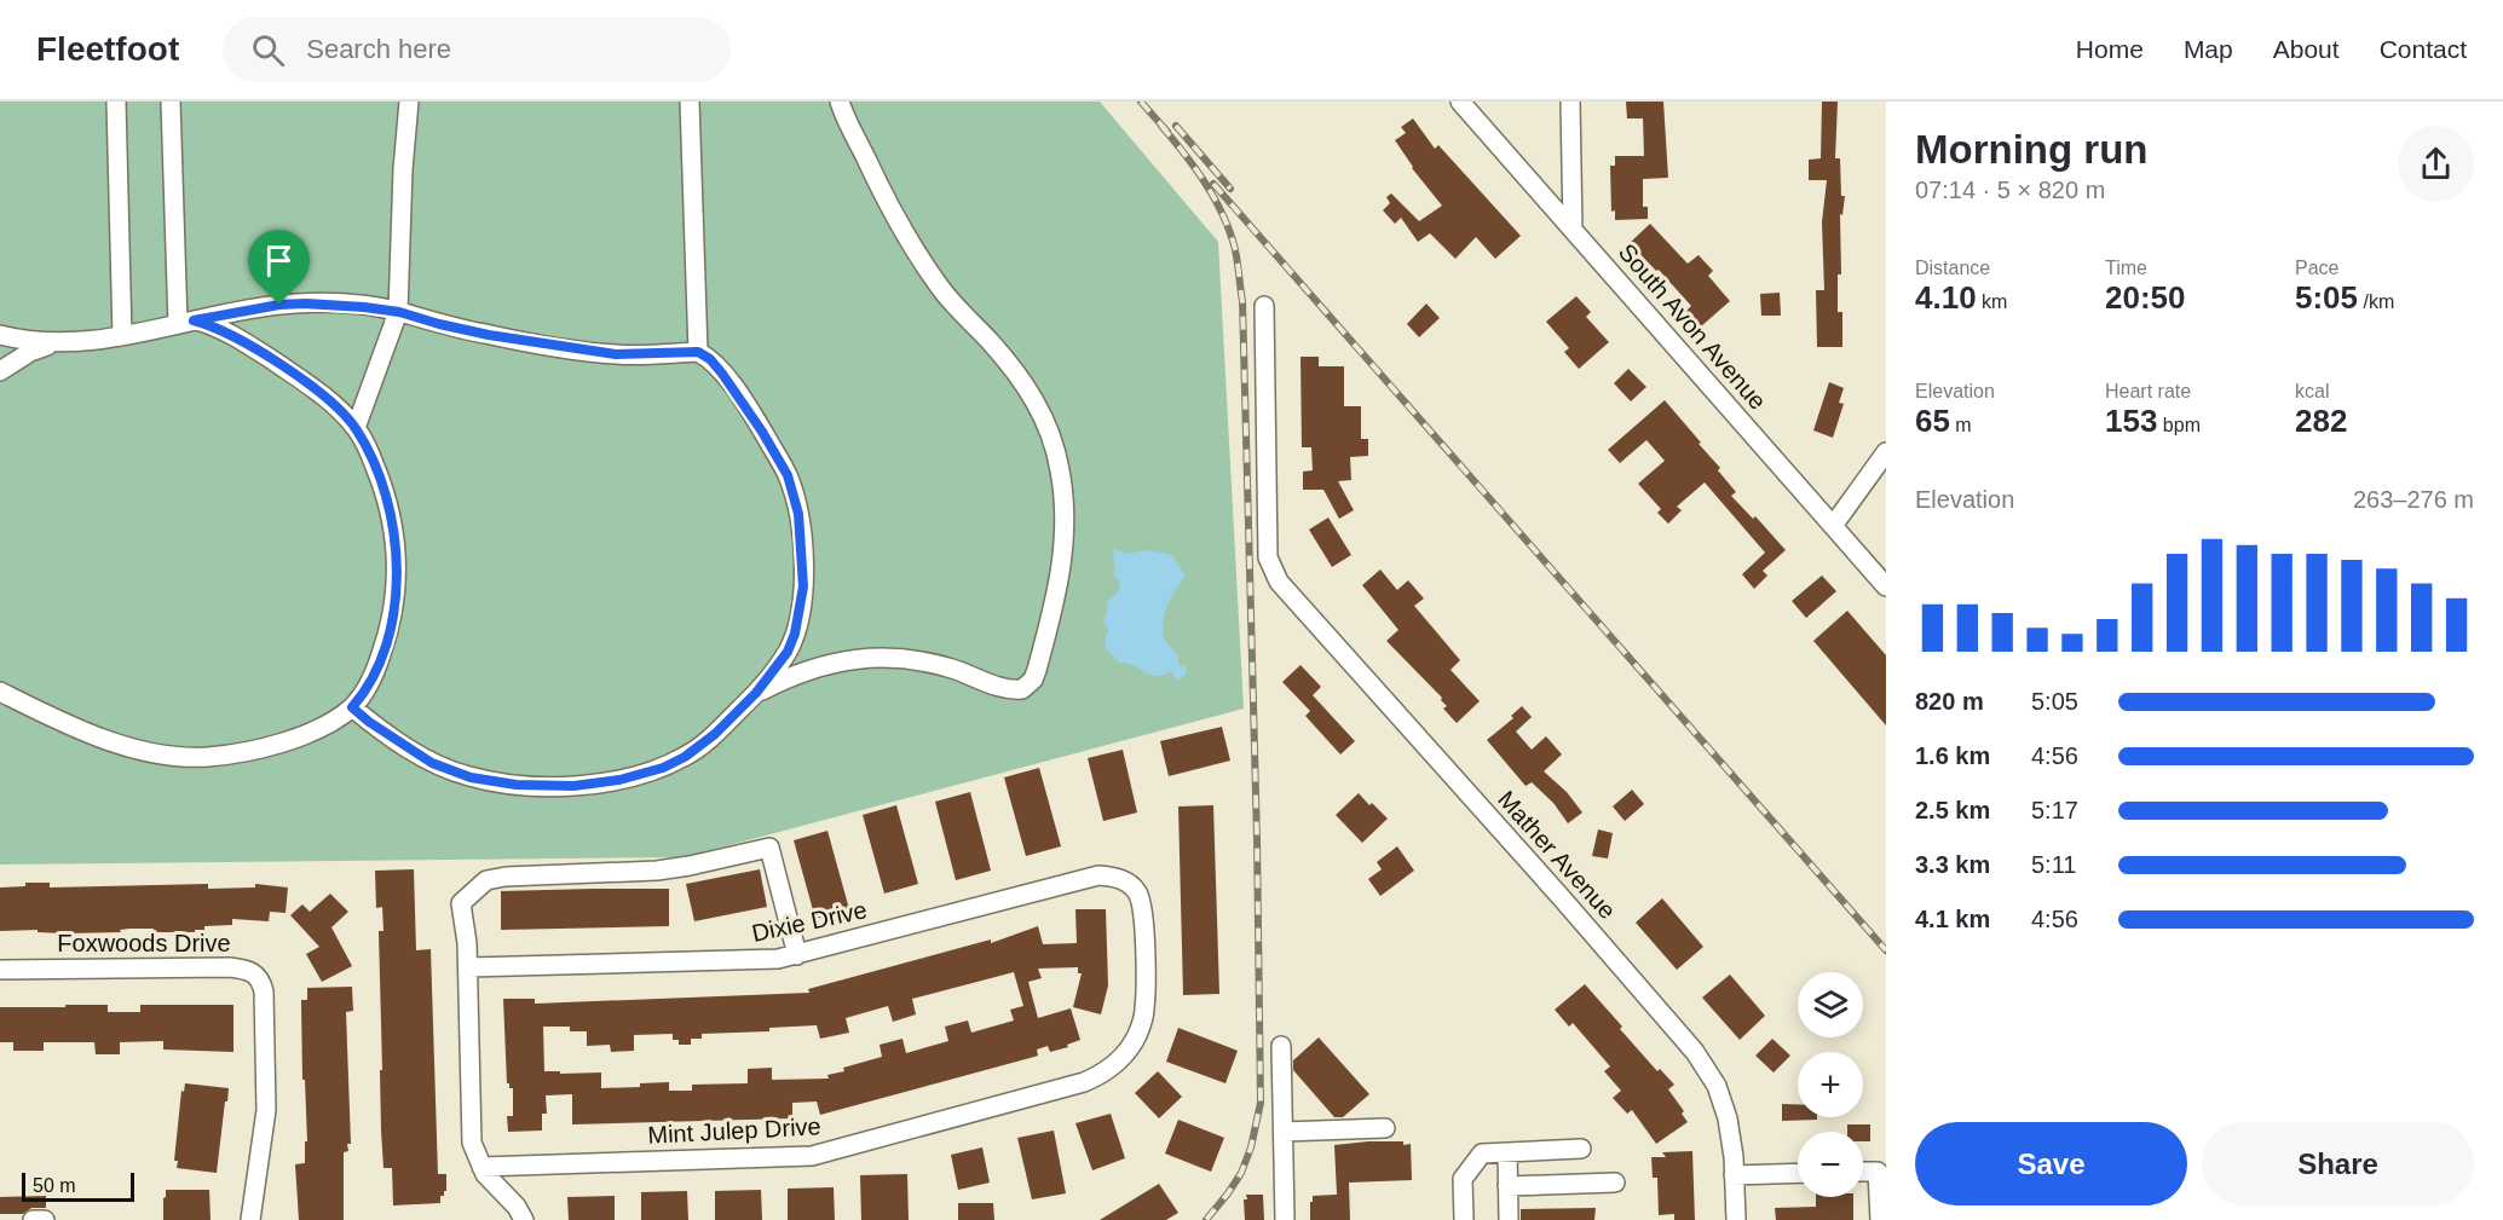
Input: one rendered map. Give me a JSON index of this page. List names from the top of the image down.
{
  "streets": {
    "street": [
      "South Avon Avenue",
      "Mather Avenue",
      "Dixie Drive",
      "Foxwoods Drive",
      "Mint Julep Drive"
    ]
  },
  "crossings": [
    ["Dixie Drive", "Mint Julep Drive"]
  ],
  "scale_bar": "50 m",
  "page": {
    "header": "Fleetfoot",
    "search": "Search here",
    "nav": [
      "Home",
      "Map",
      "About",
      "Contact"
    ],
    "heading": ["Morning run", "07:14 · 5 × 820 m"],
    "stats": [
      ["Distance", "4.10 km"],
      ["Time", "20:50"],
      ["Pace", "5:05 /km"],
      ["Elevation", "65 m"],
      ["Heart rate", "153 bpm"],
      ["kcal", "282"]
    ],
    "chart": ["Elevation", "263–276 m"],
    "list": [
      {
        "name": "820 m",
        "note": "5:05"
      },
      {
        "name": "1.6 km",
        "note": "4:56"
      },
      {
        "name": "2.5 km",
        "note": "5:17"
      },
      {
        "name": "3.3 km",
        "note": "5:11"
      },
      {
        "name": "4.1 km",
        "note": "4:56"
      }
    ],
    "map_buttons": ["+", "−"],
    "buttons": ["Save", "Share"],
    "scale": "50 m"
  }
}
